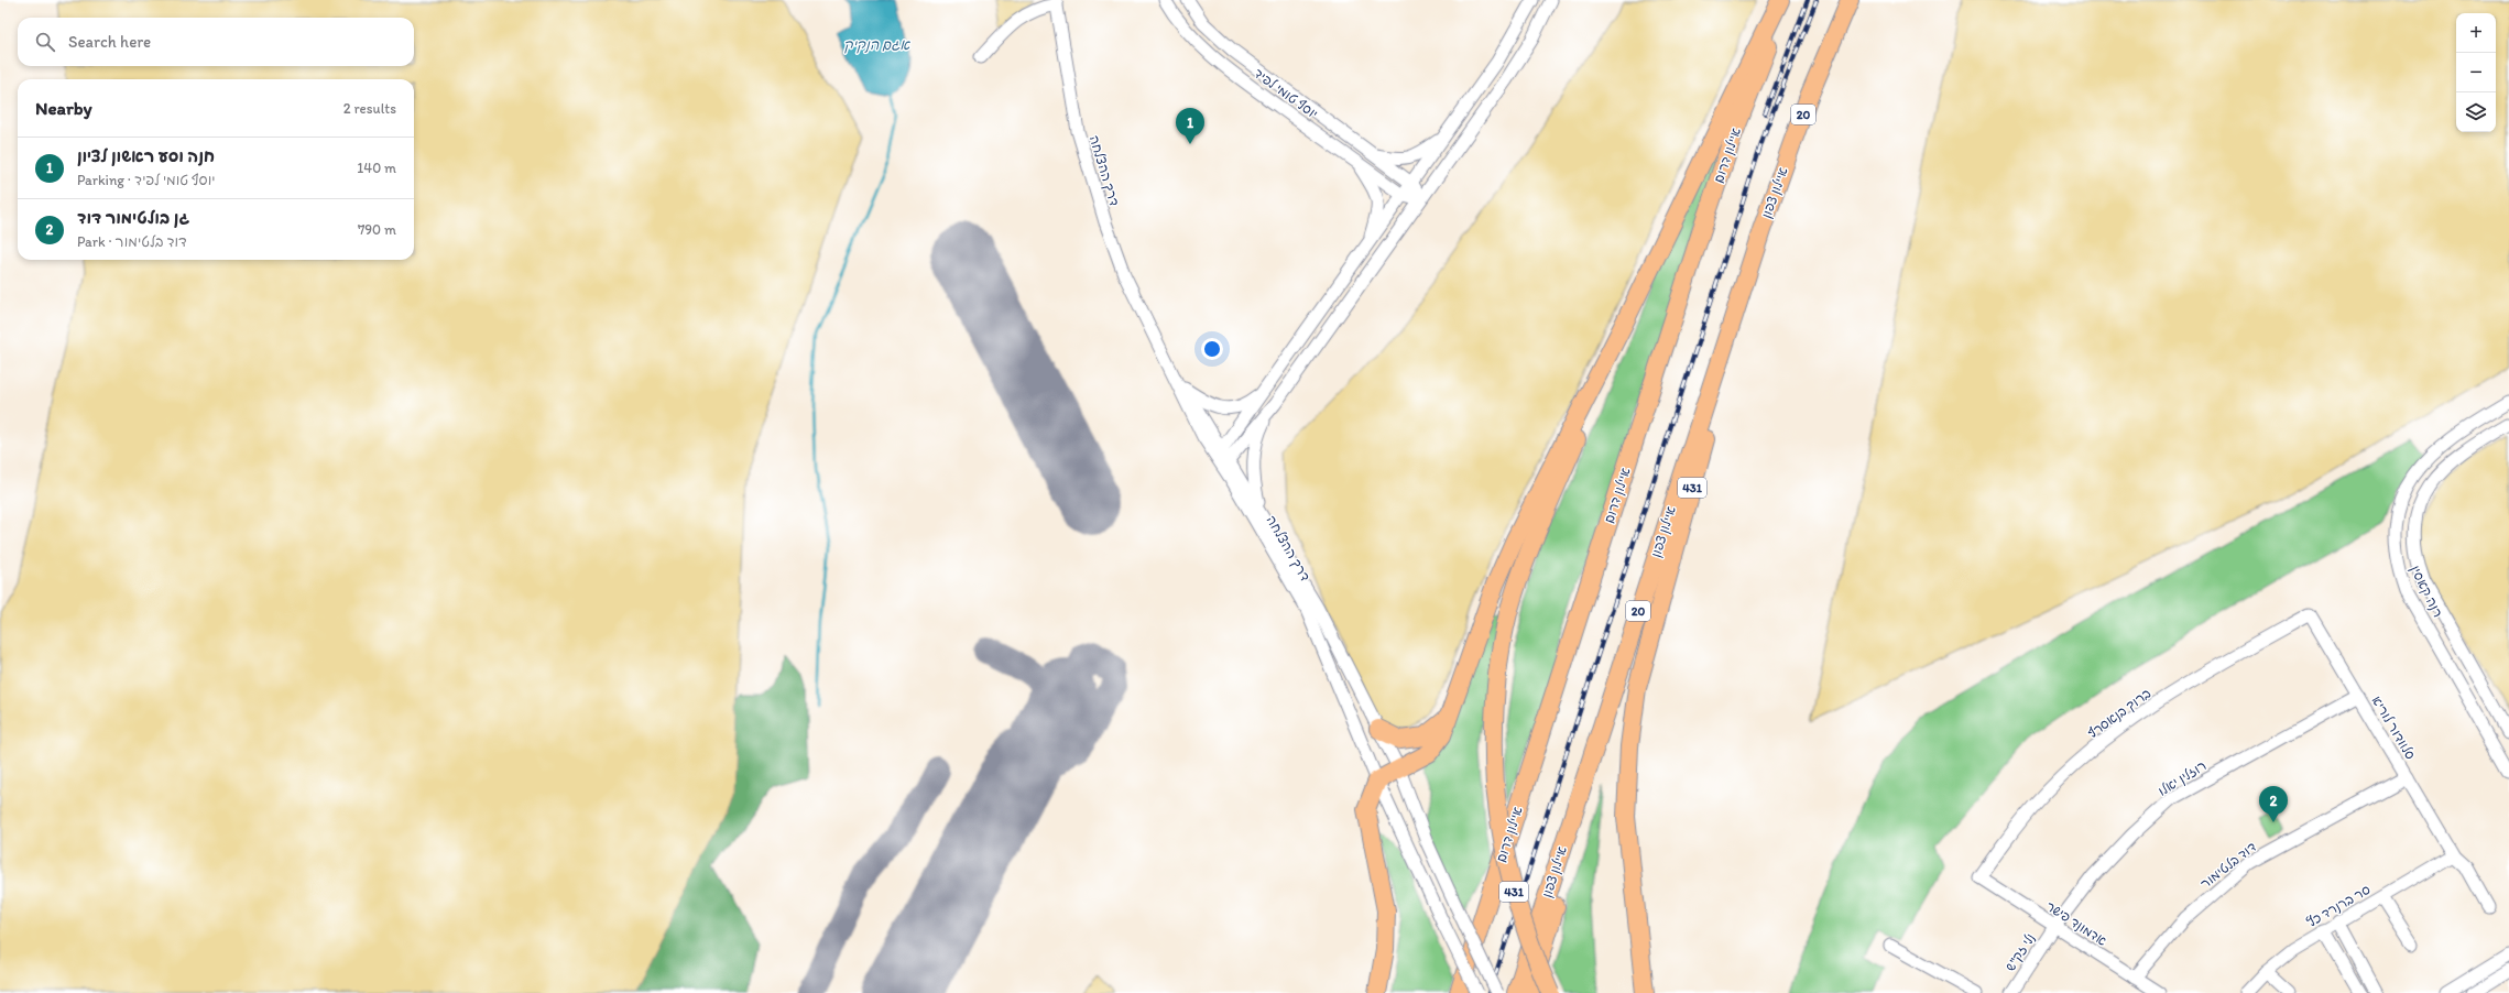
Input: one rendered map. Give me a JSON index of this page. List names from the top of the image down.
{
  "streets": {
    "highway": [
      "20",
      "איילון דרום",
      "איילון צפון",
      "431"
    ],
    "street": [
      "יוסף טומי לפיד",
      "דרך ההצלחה",
      "רנה קאסין",
      "ברוך בנאסרף",
      "סלוודור לוריא",
      "רוזלין יאלו",
      "דוד בלטימור",
      "סר ברנרד כץ",
      "אדמונד פישר",
      "נלי זק\"ש"
    ]
  },
  "crossings": [
    ["איילון צפון", "431"],
    ["ברוך בנאסרף", "סלוודור לוריא"],
    ["ברוך בנאסרף", "אדמונד פישר"],
    ["סלוודור לוריא", "רוזלין יאלו"],
    ["סלוודור לוריא", "דוד בלטימור"],
    ["סלוודור לוריא", "סר ברנרד כץ"],
    ["רוזלין יאלו", "אדמונד פישר"],
    ["רוזלין יאלו", "נלי זק\"ש"],
    ["דוד בלטימור", "אדמונד פישר"],
    ["אדמונד פישר", "נלי זק\"ש"]
  ],
  "water": ["אגם הנקיק"],
  "page": {
    "map_buttons": ["+", "−"],
    "search": "Search here",
    "heading": ["Nearby", "2 results"],
    "pins": ["1", "2"],
    "list": [
      {
        "mark": "1",
        "name": "חנה וסע ראשון לציון",
        "note": "Parking · יוסף טומי לפיד",
        "value": "140 m"
      },
      {
        "mark": "2",
        "name": "גן בולטימור דוד",
        "note": "Park · דוד בלטימור",
        "value": "790 m"
      }
    ]
  }
}
